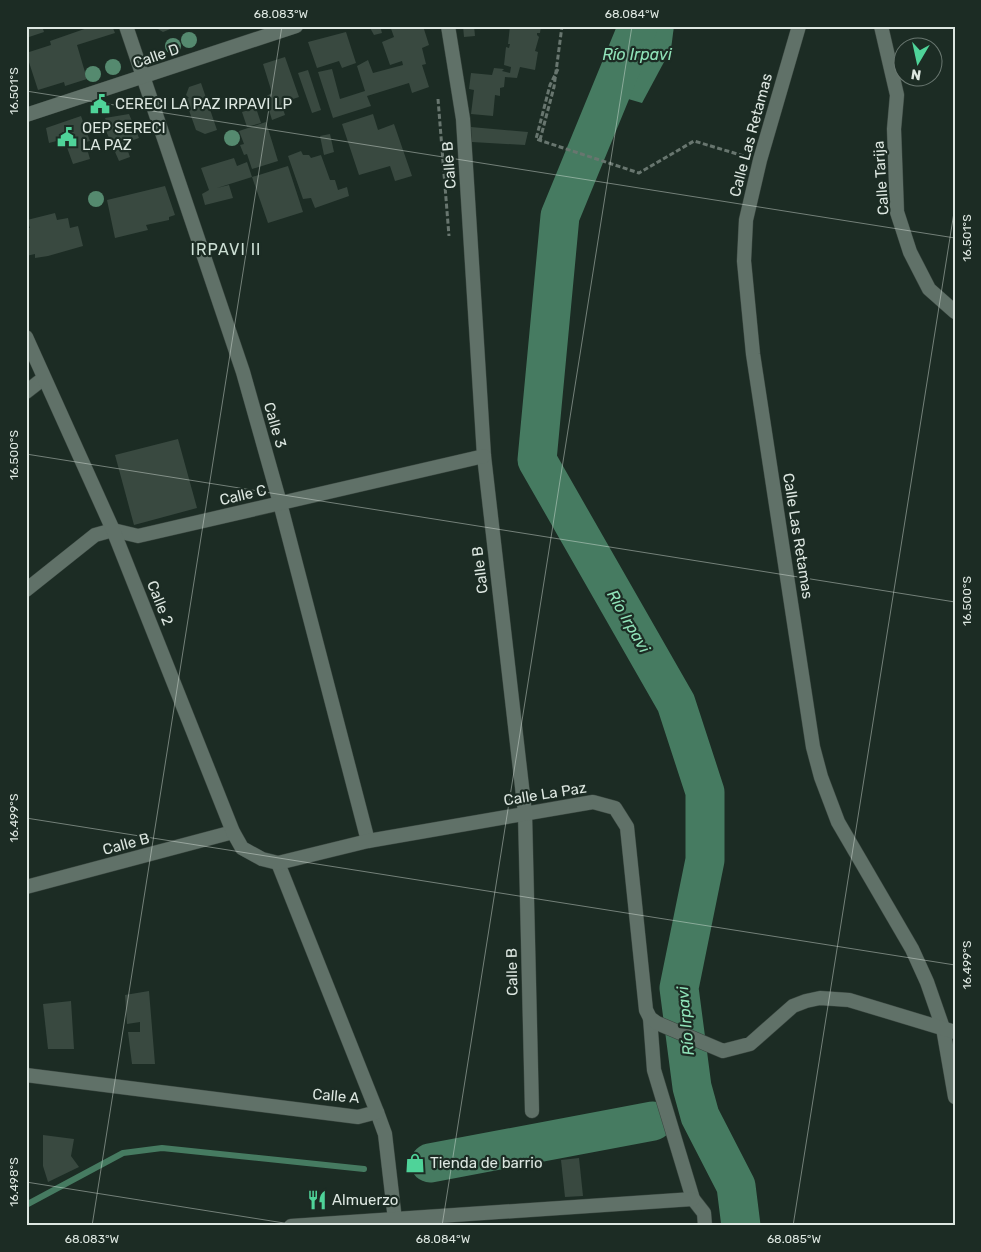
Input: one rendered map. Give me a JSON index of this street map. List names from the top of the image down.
{
  "streets": {
    "street": [
      "Calle D",
      "Calle Las Retamas",
      "Calle B",
      "Calle Tarija",
      "Calle 3",
      "Calle C",
      "Calle 2",
      "Calle La Paz",
      "Calle A"
    ]
  },
  "crossings": [
    ["Calle D", "Calle 3"],
    ["Calle B", "Calle C"],
    ["Calle B", "Calle 2"],
    ["Calle B", "Calle La Paz"],
    ["Calle 3", "Calle C"],
    ["Calle 3", "Calle La Paz"],
    ["Calle C", "Calle 2"],
    ["Calle 2", "Calle La Paz"],
    ["Calle 2", "Calle A"],
    ["Calle La Paz", "Calle A"]
  ],
  "districts": ["IRPAVI II"],
  "water": ["Río Irpavi"],
  "places": {
    "public building": ["CERECI LA PAZ IRPAVI LP", "OEP SERECI LA PAZ"],
    "shop": ["Tienda de barrio"],
    "restaurant": ["Almuerzo"]
  },
  "north": "bottom",
  "coordinates": [
    "68.083°W",
    "68.084°W",
    "16.501°S",
    "16.500°S",
    "16.499°S",
    "16.498°S",
    "68.085°W"
  ]
}
